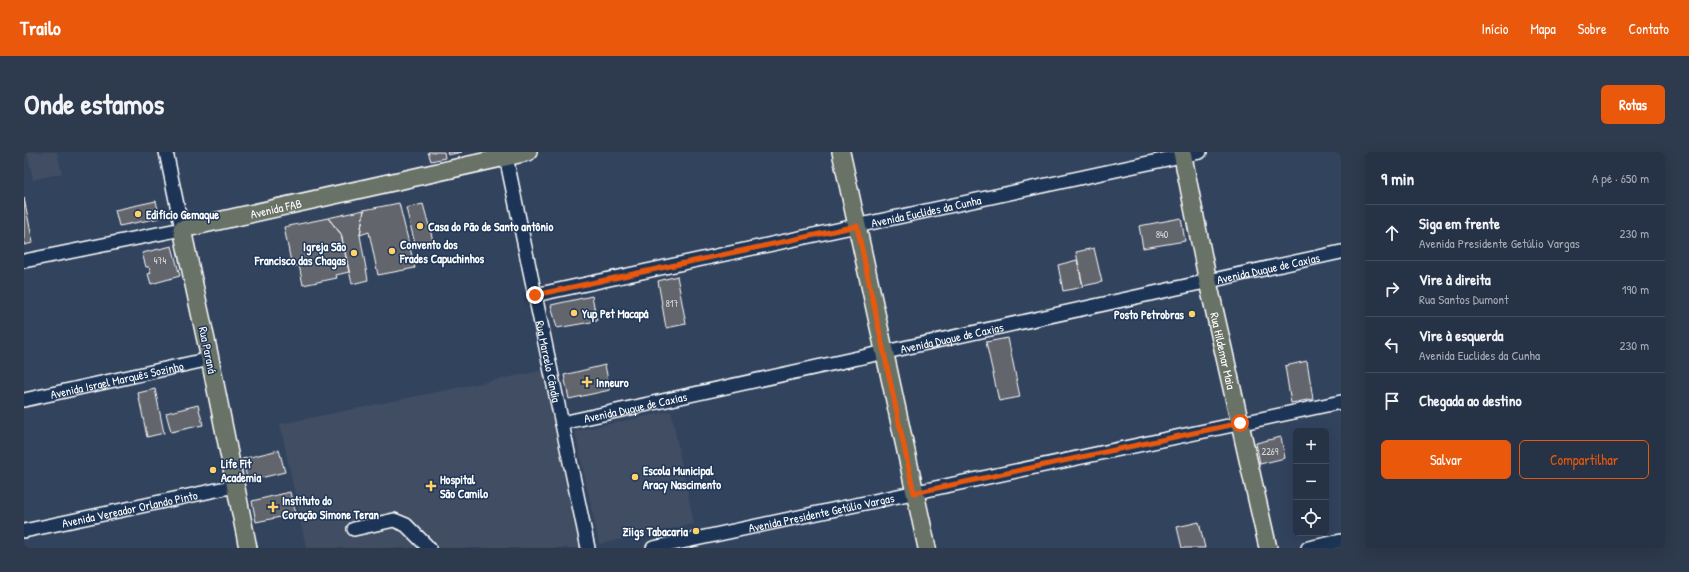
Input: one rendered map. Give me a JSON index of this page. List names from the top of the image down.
{
  "streets": {
    "main road": ["Avenida FAB", "Rua Paraná", "Rua Hildemar Maia"],
    "street": [
      "Avenida Euclides da Cunha",
      "Avenida Duque de Caxias",
      "Rua Marcelo Cândia",
      "Avenida Israel Marquês Sozinho",
      "Avenida Vereador Orlando Pinto",
      "Avenida Presidente Getúlio Vargas"
    ]
  },
  "crossings": [
    ["Avenida FAB", "Rua Paraná"],
    ["Avenida FAB", "Rua Marcelo Cândia"],
    ["Avenida Euclides da Cunha", "Rua Hildemar Maia"],
    ["Avenida Euclides da Cunha", "Rua Marcelo Cândia"],
    ["Avenida Duque de Caxias", "Rua Hildemar Maia"],
    ["Avenida Duque de Caxias", "Rua Marcelo Cândia"],
    ["Rua Paraná", "Avenida Israel Marquês Sozinho"],
    ["Rua Paraná", "Avenida Vereador Orlando Pinto"],
    ["Rua Hildemar Maia", "Avenida Presidente Getúlio Vargas"]
  ],
  "places": {
    "other": [
      "Edifício Gemaque",
      "Casa do Pão de Santo antônio",
      "Convento dos Frades Capuchinhos",
      "Igreja São Francisco das Chagas",
      "Yup Pet Macapá",
      "Posto Petrobras",
      "Life Fit Academia",
      "Escola Municipal Aracy Nascimento",
      "Ziigs Tabacaria"
    ],
    "health": ["Inneuro", "Hospital São Camilo", "Instituto do Coração Simone Teran"]
  },
  "house_numbers": [
    "840",
    "474",
    "817",
    "2269"
  ],
  "page": {
    "header": "Trailo",
    "nav": [
      "Início",
      "Mapa",
      "Sobre",
      "Contato"
    ],
    "title": "Onde estamos",
    "buttons": [
      "Rotas",
      ["Salvar", "Compartilhar"]
    ],
    "heading": ["9 min", "A pé · 650 m"],
    "list": [
      ["Siga em frente", "Avenida Presidente Getúlio Vargas", "230 m"],
      ["Vire à direita", "Rua Santos Dumont", "190 m"],
      ["Vire à esquerda", "Avenida Euclides da Cunha", "230 m"],
      "Chegada ao destino"
    ],
    "map_buttons": ["+", "−"]
  }
}
